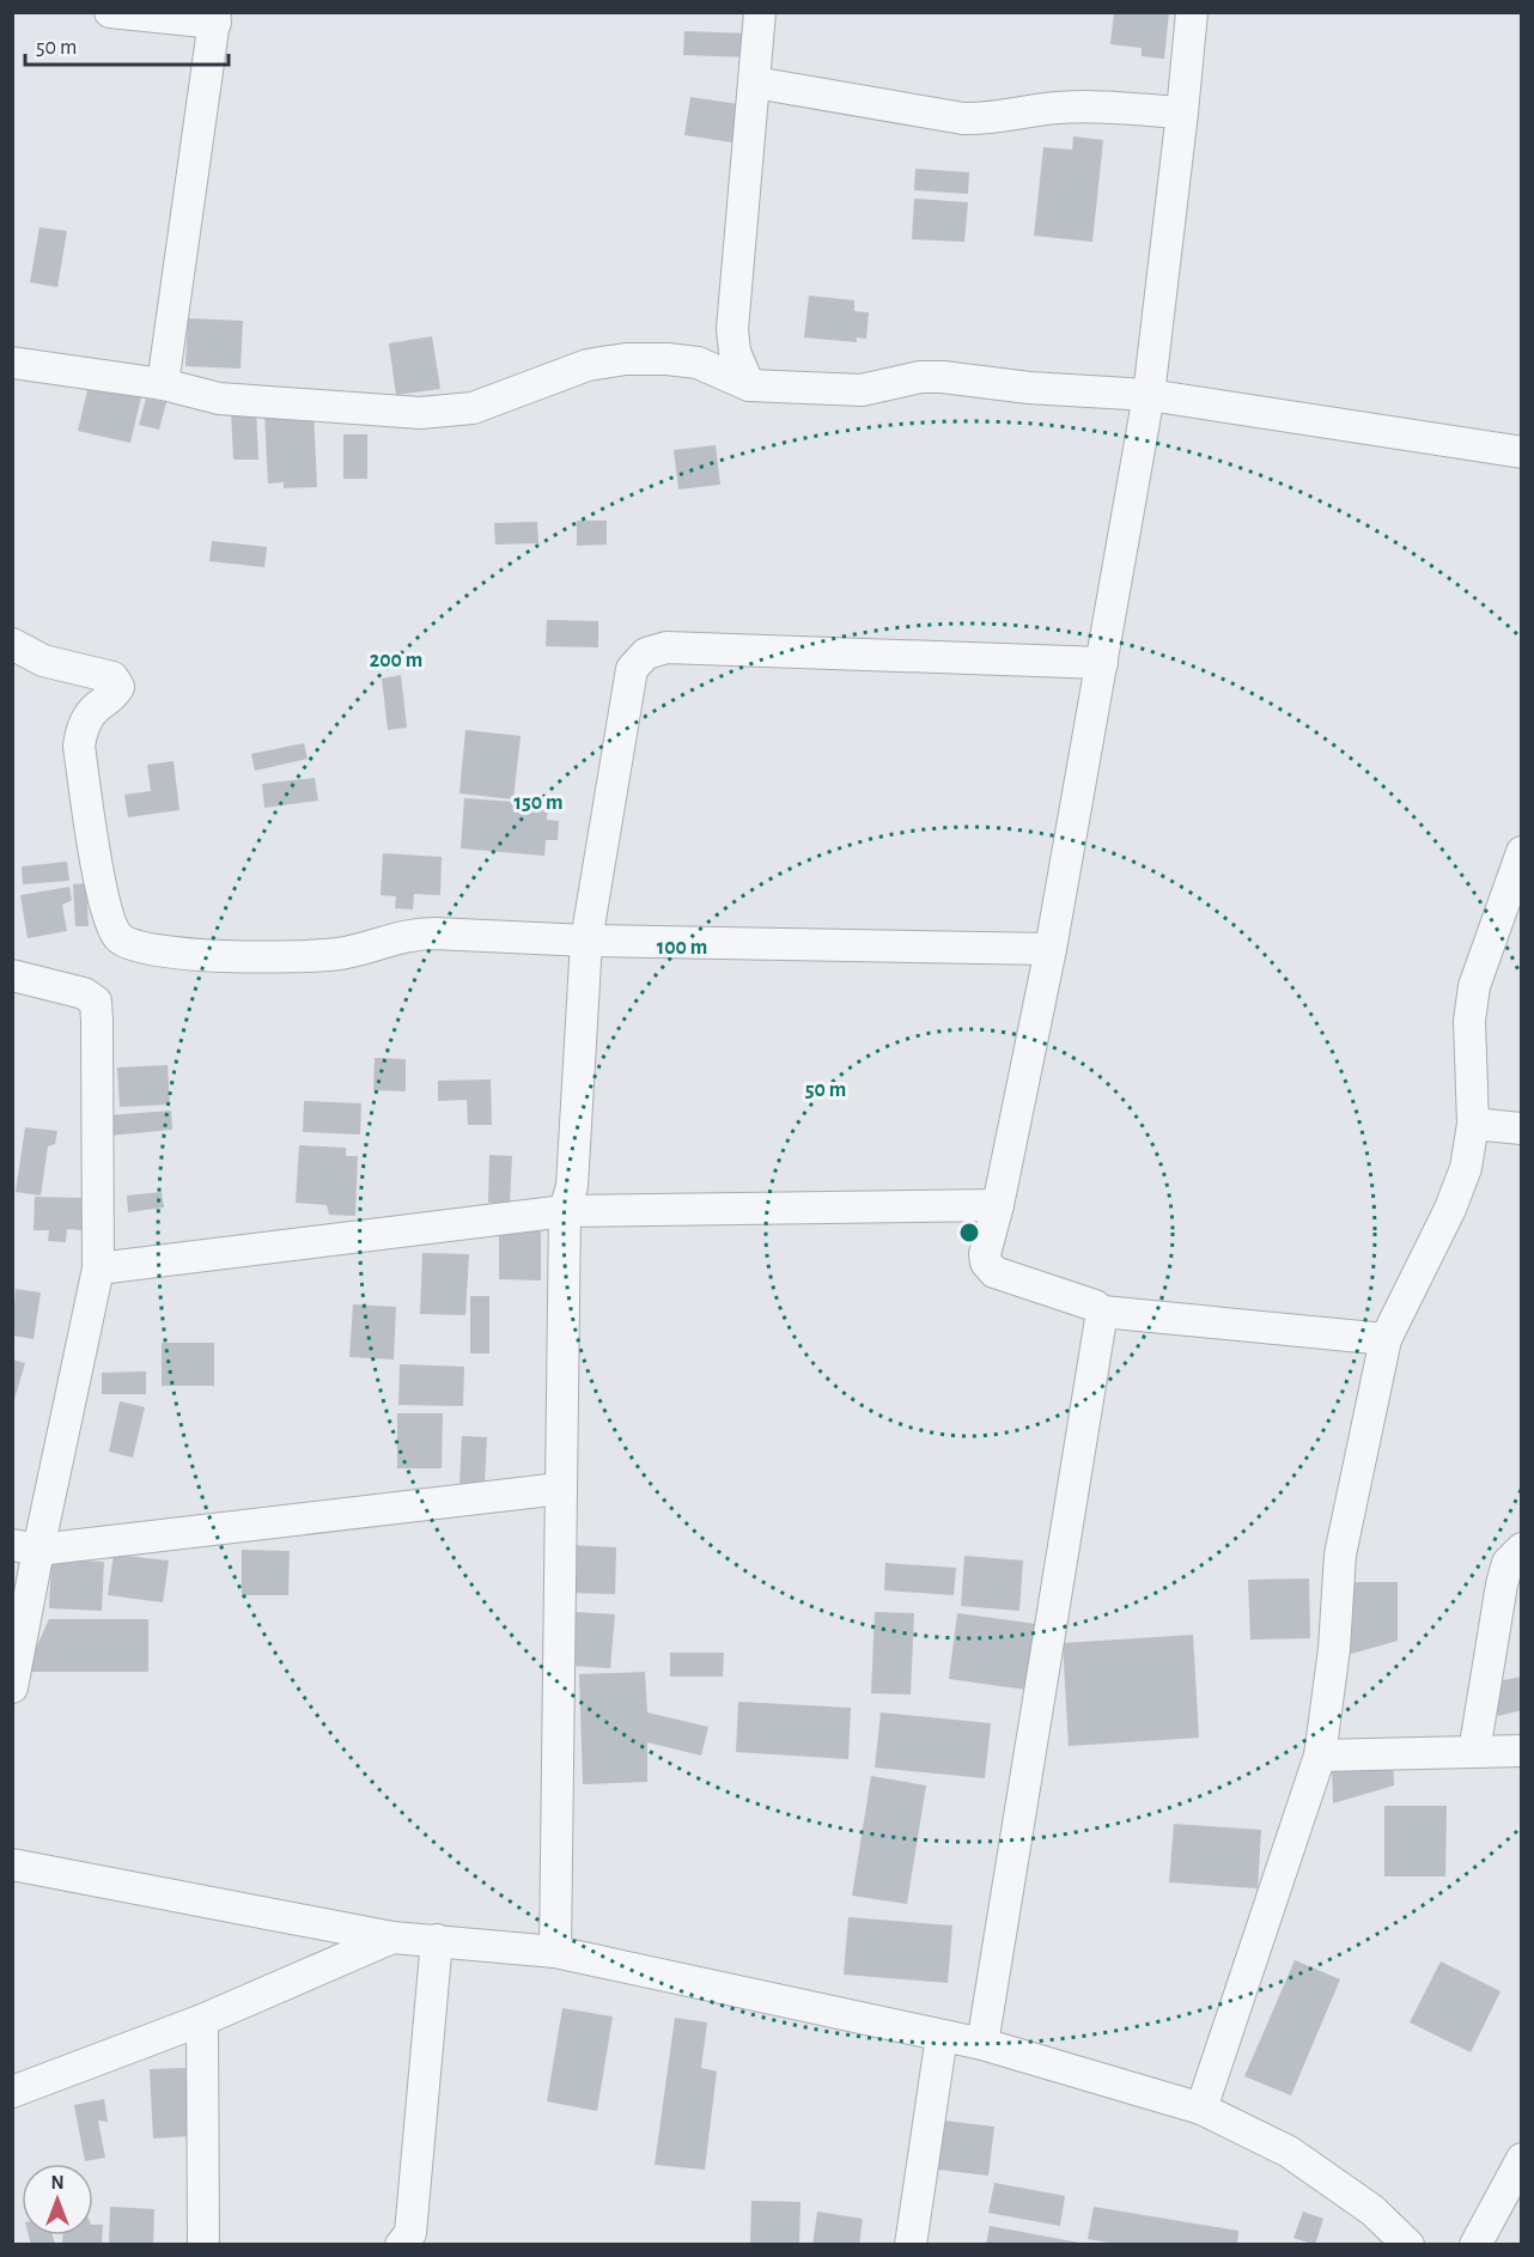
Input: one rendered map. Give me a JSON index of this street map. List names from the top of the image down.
{
  "scale_bar": "50 m",
  "north": "top",
  "rings": [
    "200 m",
    "150 m",
    "100 m",
    "50 m"
  ]
}
